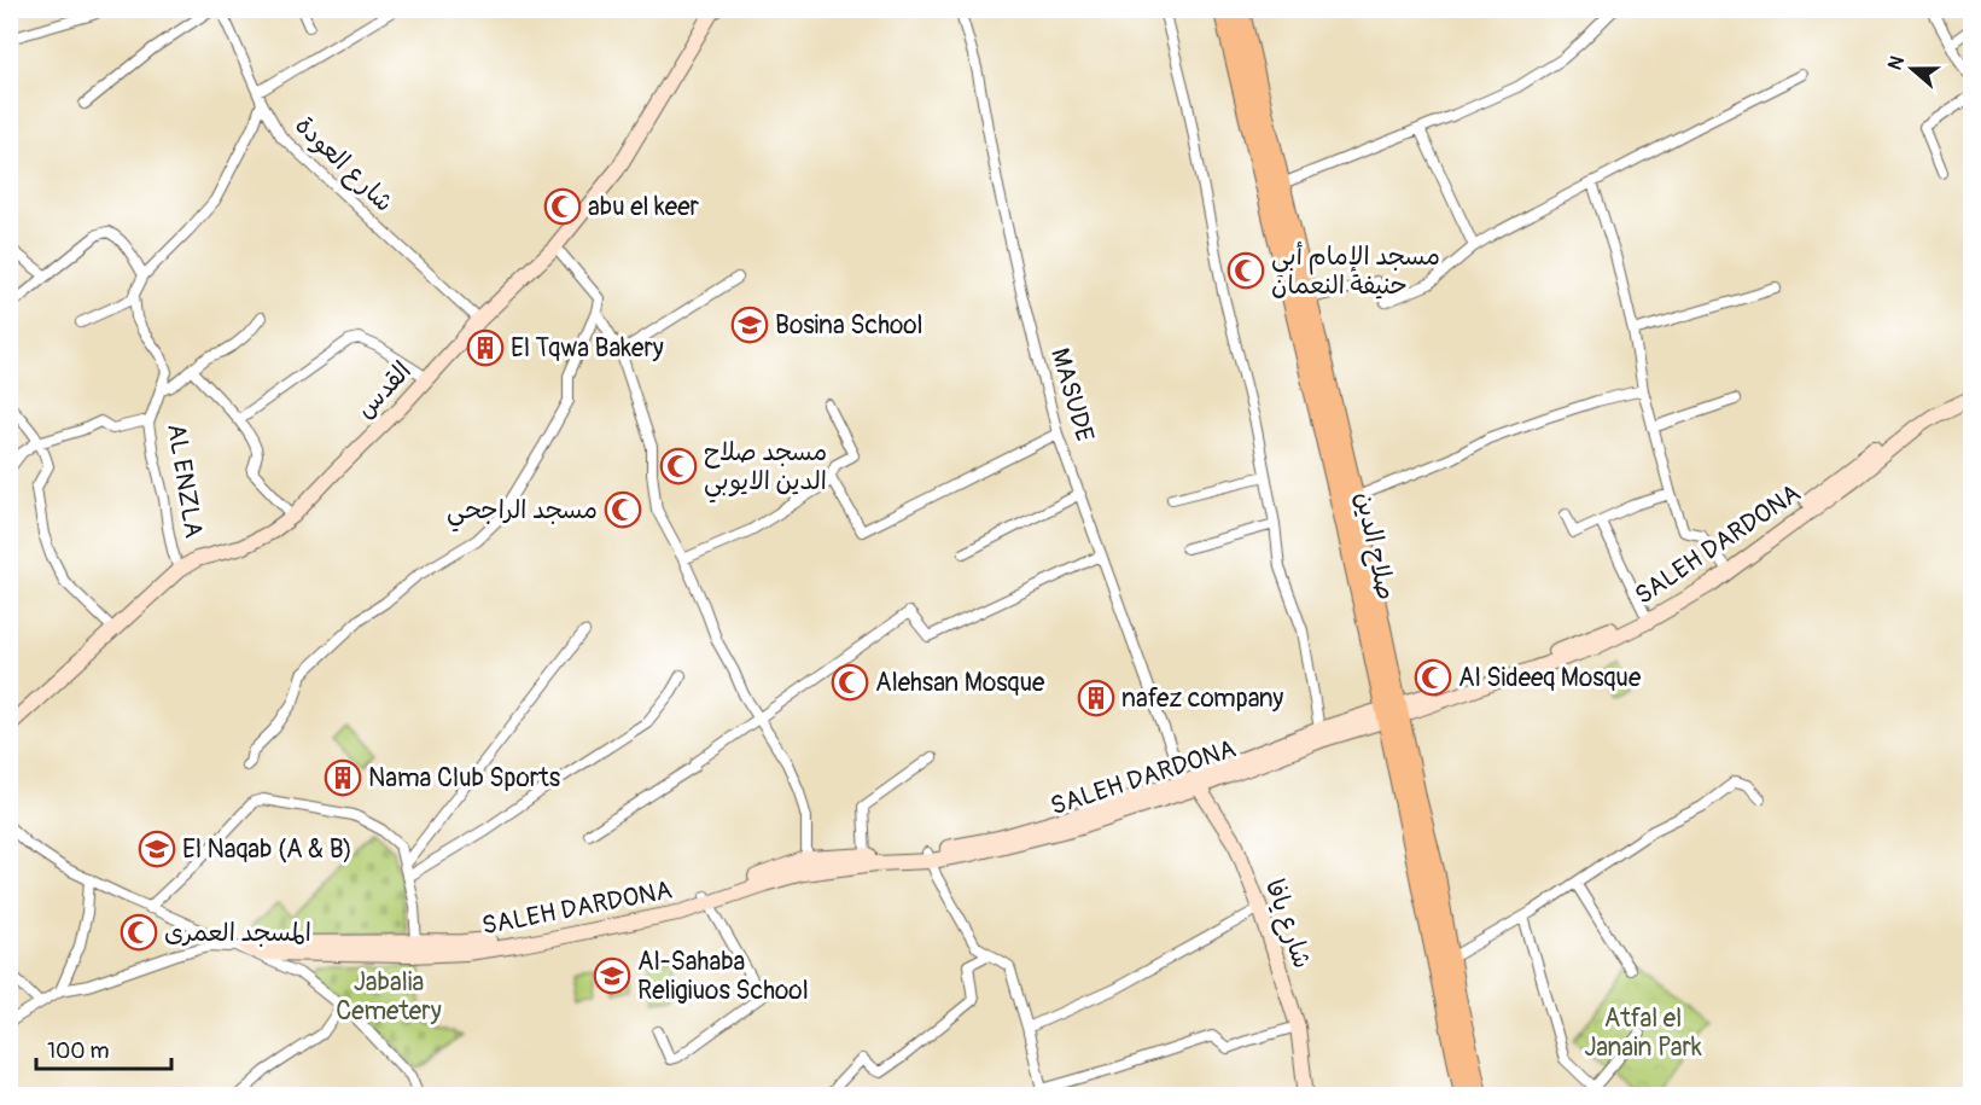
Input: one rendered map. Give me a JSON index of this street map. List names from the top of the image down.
{
  "streets": {
    "highway": ["صلاح الدين"],
    "street": [
      "شارع العودة",
      "القدس",
      "MASUDE",
      "AL ENZLA",
      "SALEH DARDONA",
      "شارع يافا"
    ]
  },
  "crossings": [
    ["شارع العودة", "القدس"],
    ["القدس", "AL ENZLA"],
    ["MASUDE", "SALEH DARDONA"],
    ["MASUDE", "شارع يافا"],
    ["SALEH DARDONA", "صلاح الدين"],
    ["SALEH DARDONA", "شارع يافا"]
  ],
  "parks": ["Jabalia Cemetery", "Atfal el Janain Park"],
  "places": {
    "mosque": [
      "abu el keer",
      "مسجد الإمام أبي حنيفة النعمان",
      "مسجد صلاح الدين الايوبي",
      "مسجد الراجحي",
      "Al Sideeq Mosque",
      "Alehsan Mosque",
      "المسجد العمرى"
    ],
    "school or university": ["Bosina School", "El Naqab (A & B)", "Al-Sahaba Religiuos School"],
    "building": ["El Tqwa Bakery", "nafez company", "Nama Club Sports"]
  },
  "scale_bar": "100 m",
  "north": "left"
}
